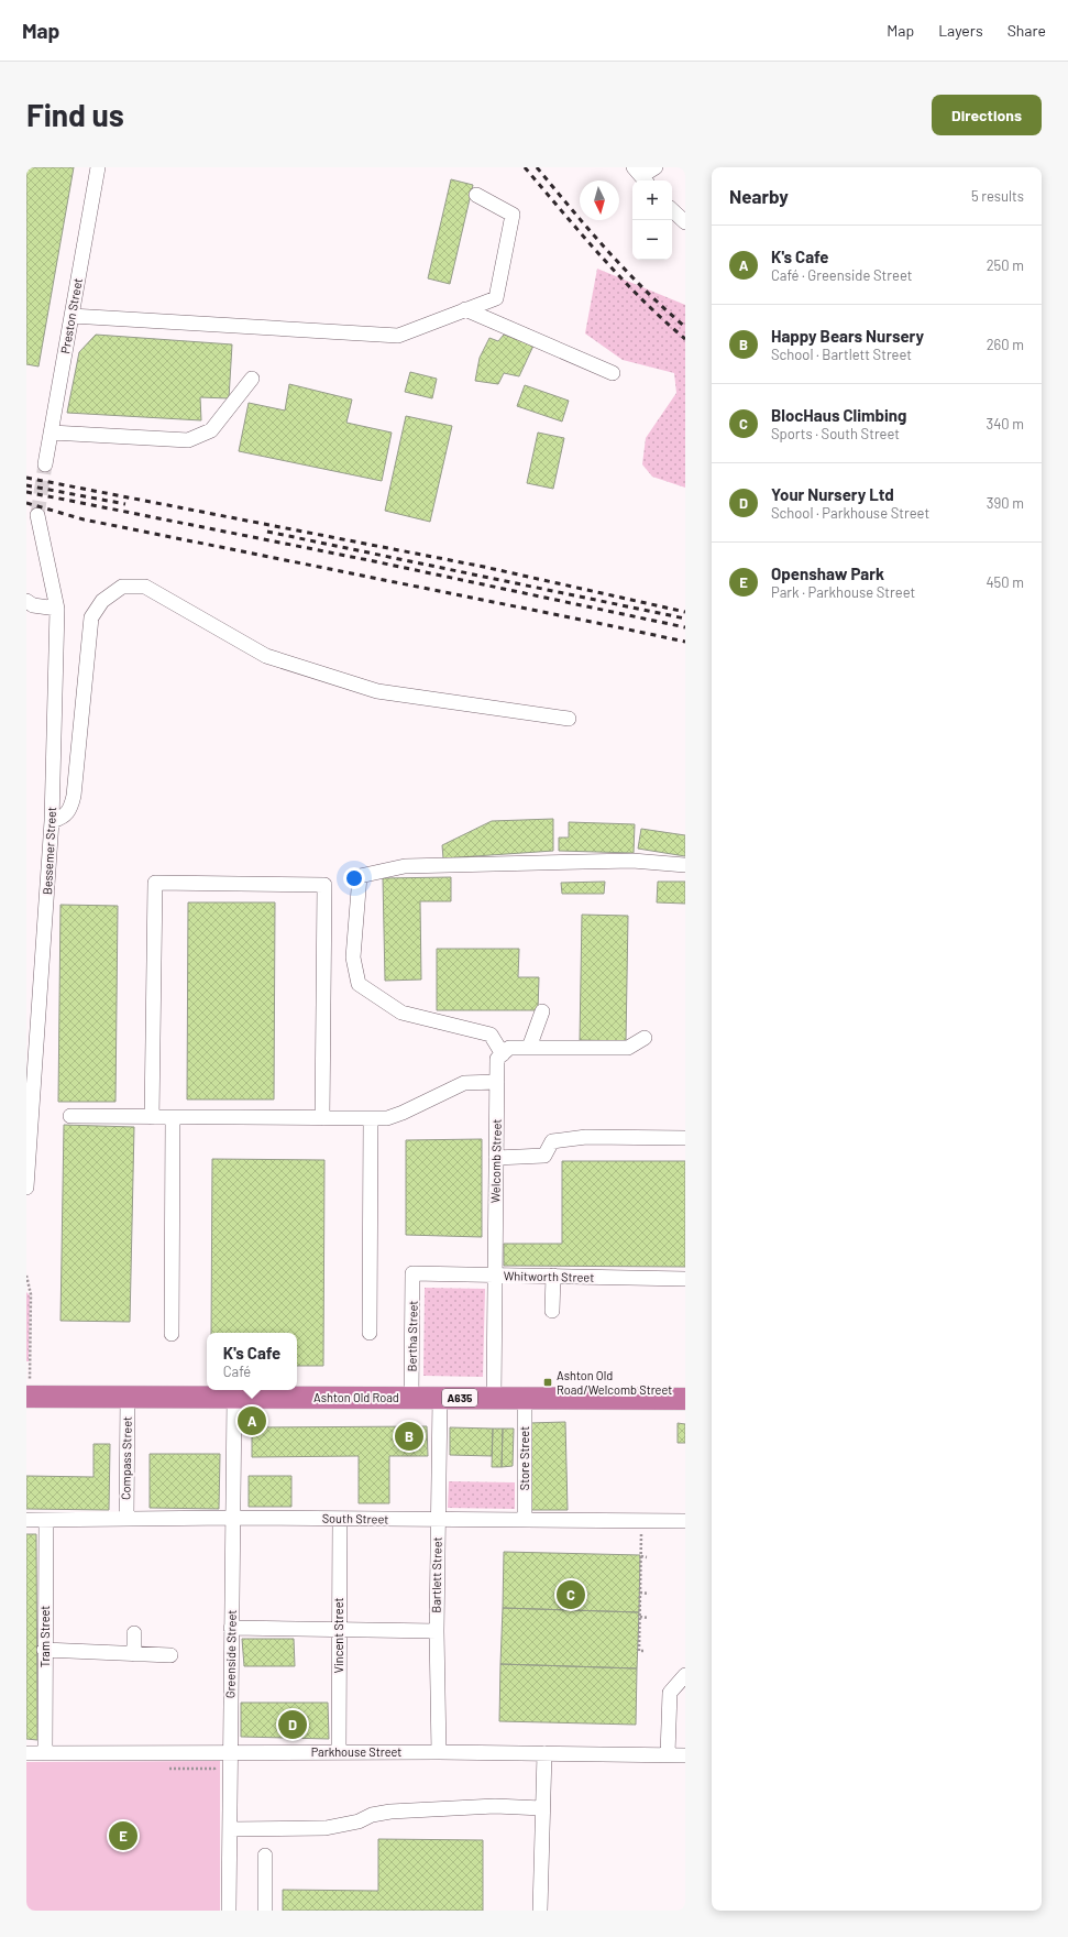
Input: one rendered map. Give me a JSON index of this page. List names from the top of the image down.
{
  "streets": {
    "highway": ["Ashton Old Road", "A635"],
    "street": [
      "Preston Street",
      "Bessemer Street",
      "Welcomb Street",
      "Whitworth Street",
      "Bertha Street",
      "Compass Street",
      "Store Street",
      "South Street",
      "Bartlett Street",
      "Vincent Street",
      "Tram Street",
      "Greenside Street",
      "Parkhouse Street"
    ]
  },
  "crossings": [
    ["Welcomb Street", "Whitworth Street"],
    ["Welcomb Street", "Ashton Old Road"],
    ["Whitworth Street", "Bertha Street"],
    ["Bertha Street", "Ashton Old Road"],
    ["Ashton Old Road", "Compass Street"],
    ["Ashton Old Road", "Store Street"],
    ["Ashton Old Road", "Bartlett Street"],
    ["Ashton Old Road", "Greenside Street"],
    ["Compass Street", "South Street"],
    ["Store Street", "South Street"],
    ["South Street", "Bartlett Street"],
    ["South Street", "Vincent Street"],
    ["South Street", "Tram Street"],
    ["South Street", "Greenside Street"],
    ["Bartlett Street", "Parkhouse Street"],
    ["Vincent Street", "Parkhouse Street"],
    ["Tram Street", "Parkhouse Street"],
    ["Greenside Street", "Parkhouse Street"]
  ],
  "places": {
    "transit": ["Ashton Old Road/Welcomb Street"]
  },
  "north": "bottom",
  "page": {
    "header": "Map",
    "nav": ["Map", "Layers", "Share"],
    "buttons": "Directions",
    "title": "Find us",
    "heading": ["Nearby", "5 results"],
    "map_buttons": ["+", "−"],
    "list": [
      {
        "mark": "A",
        "name": "K's Cafe",
        "note": "Café · Greenside Street",
        "value": "250 m"
      },
      {
        "mark": "B",
        "name": "Happy Bears Nursery",
        "note": "School · Bartlett Street",
        "value": "260 m"
      },
      {
        "mark": "C",
        "name": "BlocHaus Climbing",
        "note": "Sports · South Street",
        "value": "340 m"
      },
      {
        "mark": "D",
        "name": "Your Nursery Ltd",
        "note": "School · Parkhouse Street",
        "value": "390 m"
      },
      {
        "mark": "E",
        "name": "Openshaw Park",
        "note": "Park · Parkhouse Street",
        "value": "450 m"
      }
    ],
    "popup": ["K's Cafe", "Café"],
    "pins": [
      "A",
      "B",
      "C",
      "D",
      "E"
    ]
  }
}
